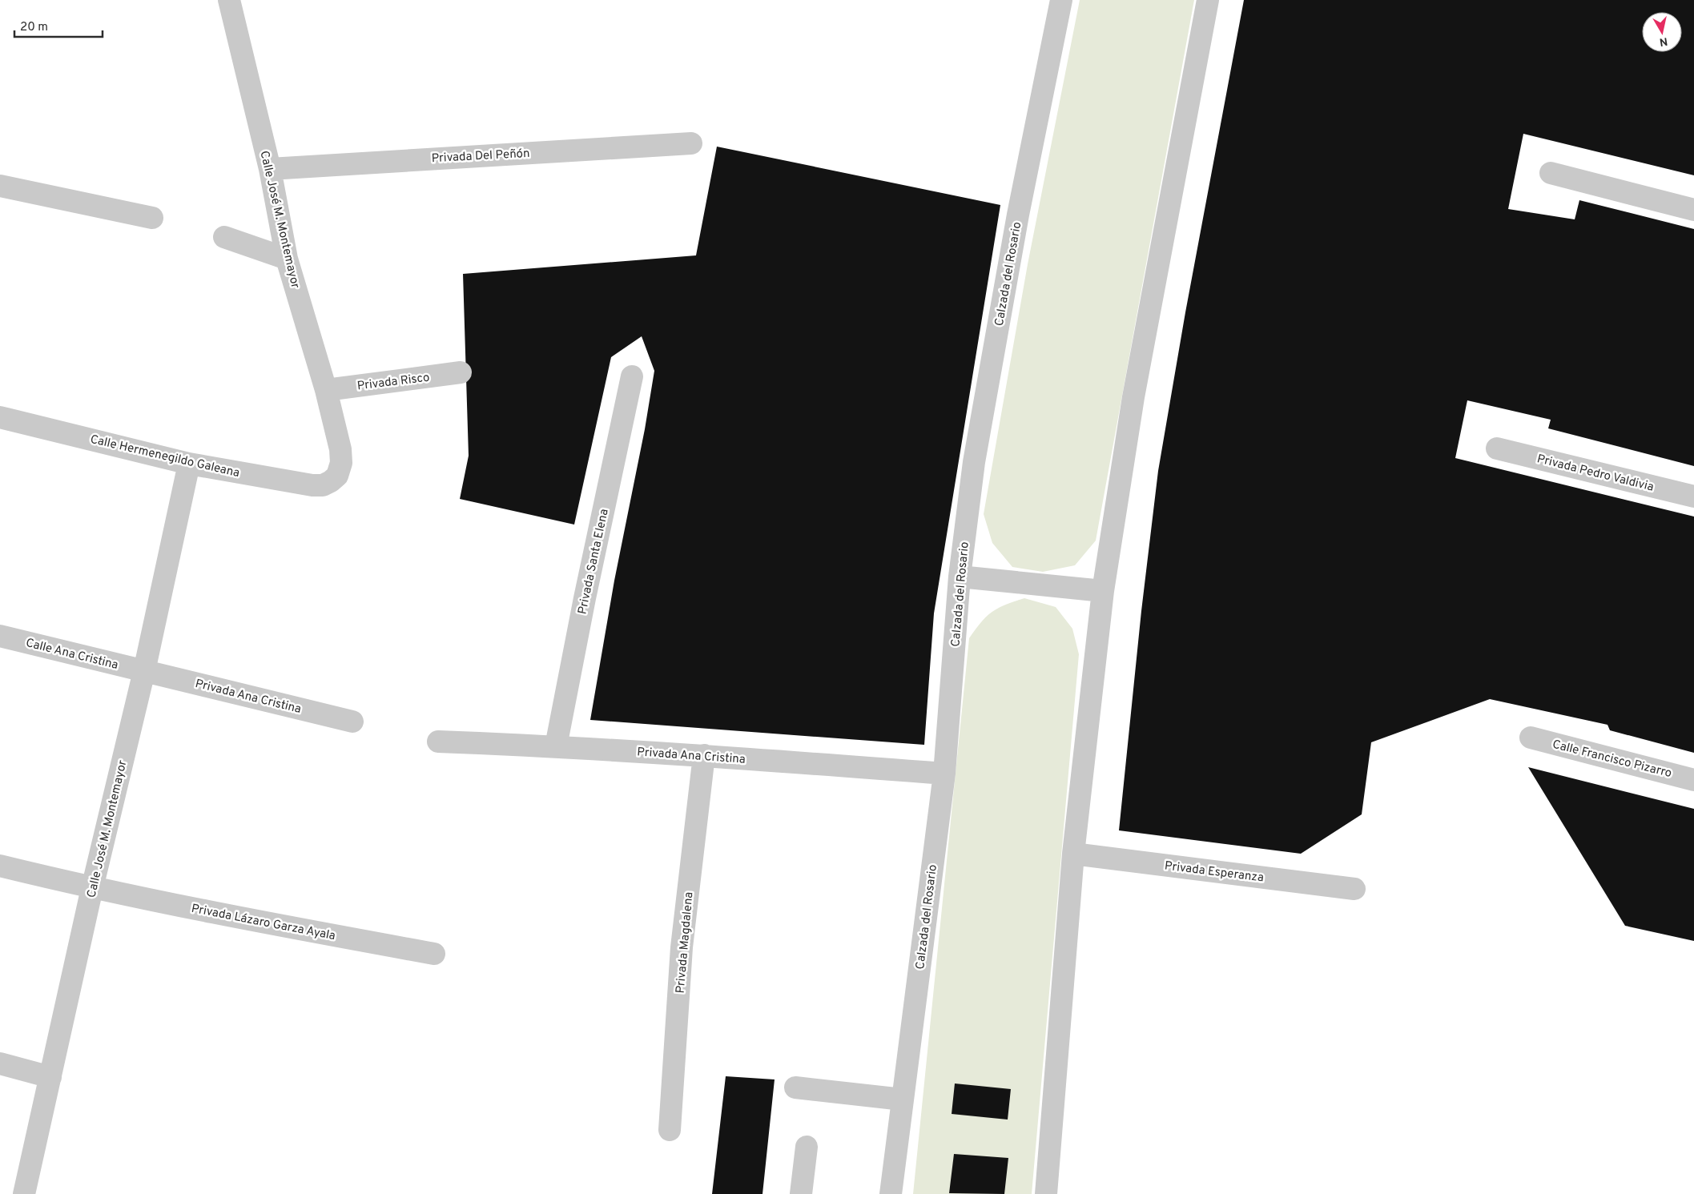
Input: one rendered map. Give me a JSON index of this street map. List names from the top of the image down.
{
  "streets": {
    "street": [
      "Privada Del Peñón",
      "Calle José M. Montemayor",
      "Calzada del Rosario",
      "Privada Risco",
      "Calle Hermenegildo Galeana",
      "Privada Pedro Valdivia",
      "Privada Santa Elena",
      "Calle Ana Cristina",
      "Privada Ana Cristina",
      "Calle Francisco Pizarro",
      "Privada Esperanza",
      "Privada Lázaro Garza Ayala",
      "Privada Magdalena"
    ]
  },
  "crossings": [
    ["Privada Del Peñón", "Calle José M. Montemayor"],
    ["Calle José M. Montemayor", "Privada Risco"],
    ["Calle José M. Montemayor", "Calle Hermenegildo Galeana"],
    ["Calle José M. Montemayor", "Calle Ana Cristina"],
    ["Calle José M. Montemayor", "Privada Ana Cristina"],
    ["Calle José M. Montemayor", "Privada Lázaro Garza Ayala"],
    ["Calzada del Rosario", "Privada Ana Cristina"],
    ["Privada Santa Elena", "Privada Ana Cristina"],
    ["Calle Ana Cristina", "Privada Ana Cristina"],
    ["Privada Ana Cristina", "Privada Magdalena"]
  ],
  "scale_bar": "20 m",
  "north": "bottom"
}
